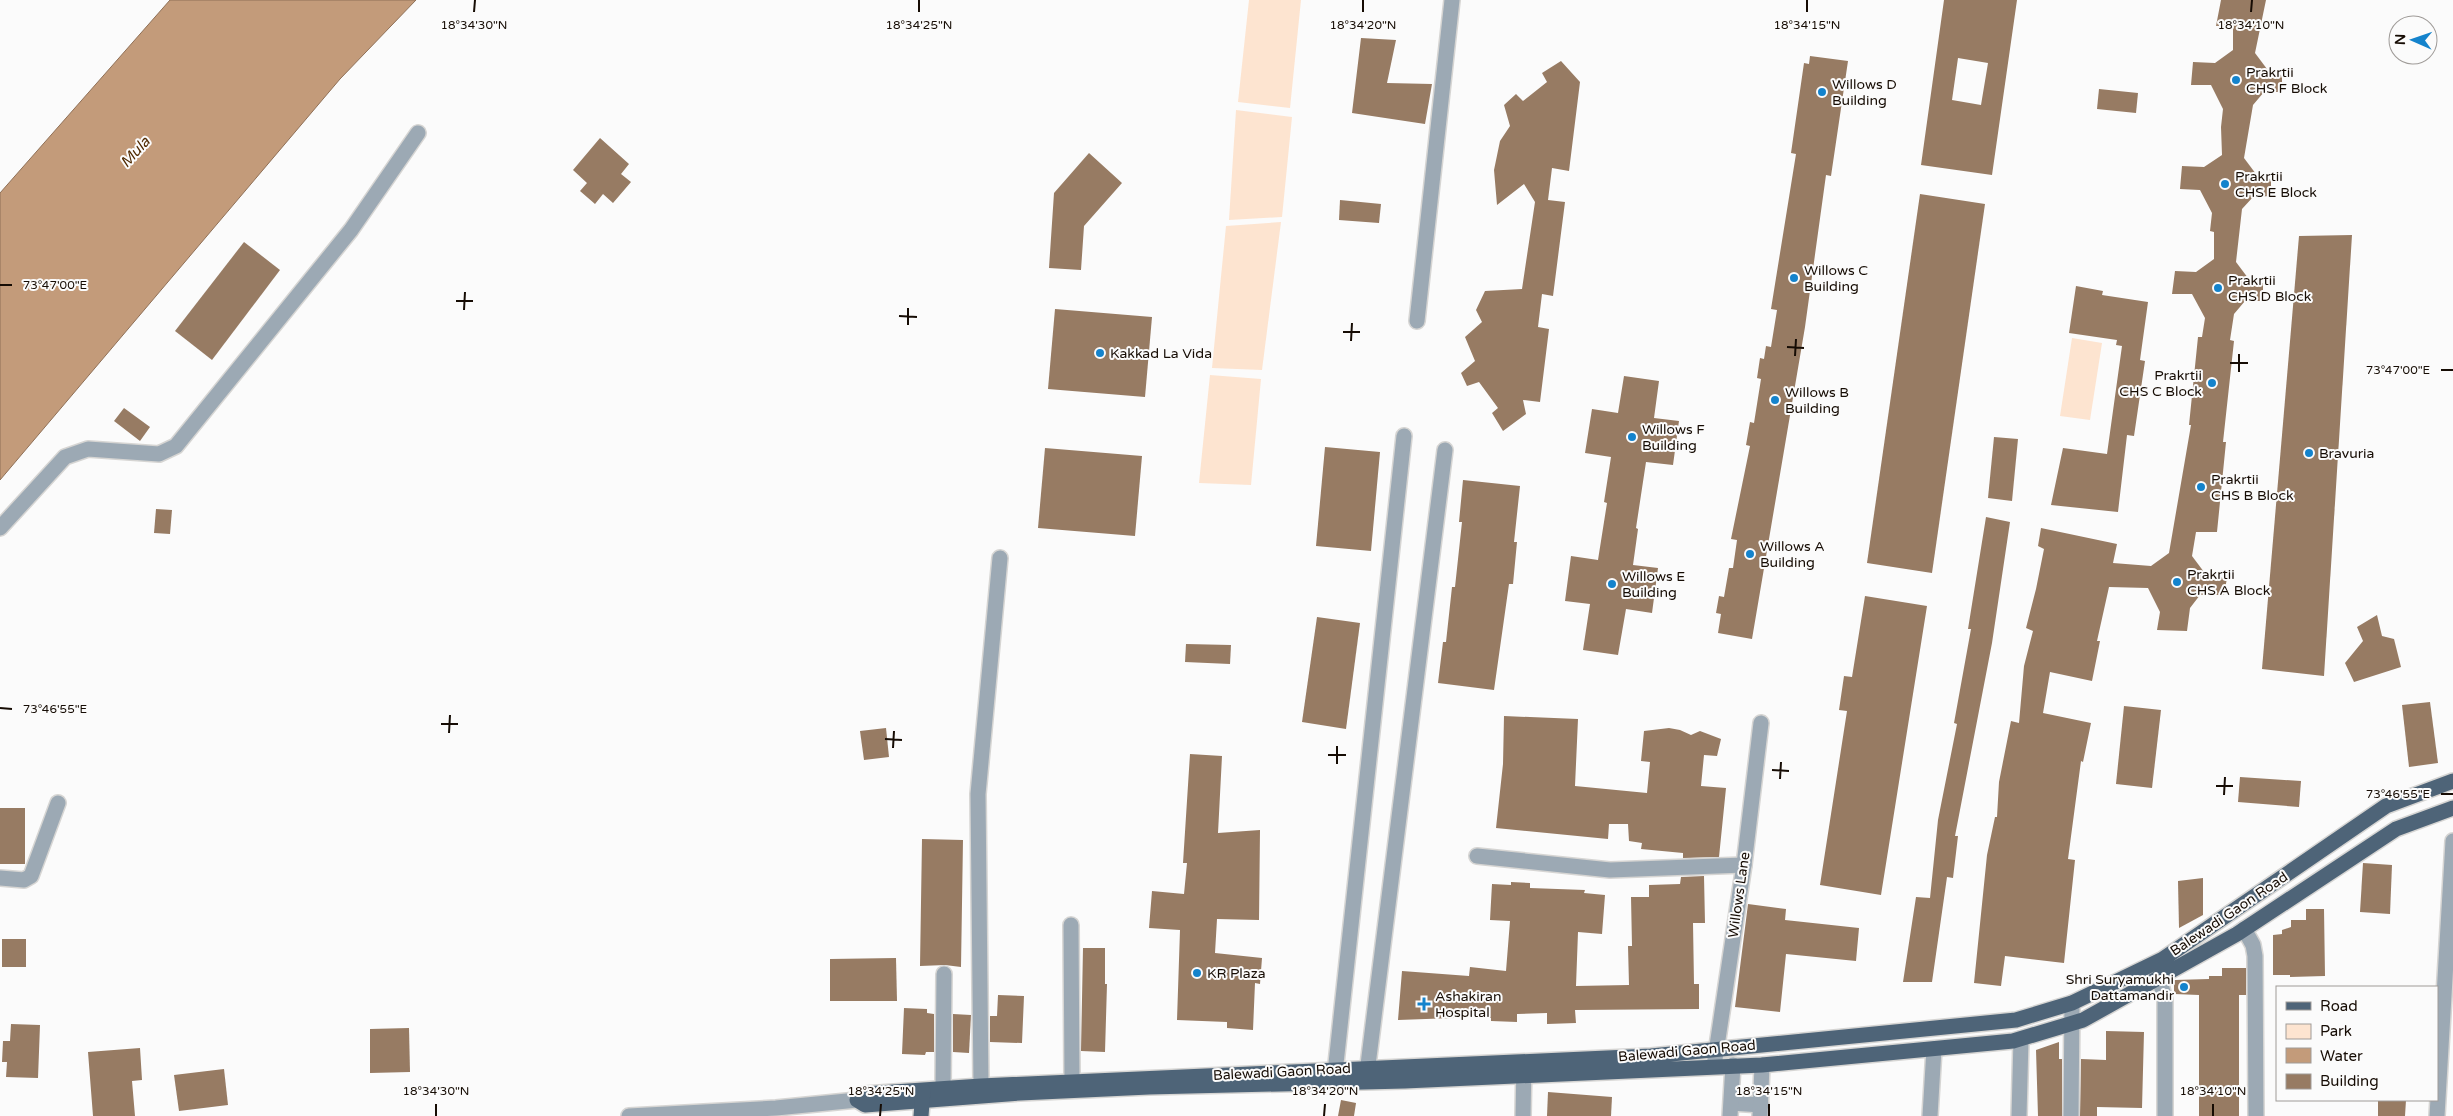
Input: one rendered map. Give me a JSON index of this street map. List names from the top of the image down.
{
  "streets": {
    "main road": ["Balewadi Gaon Road"],
    "street": ["Willows Lane"]
  },
  "crossings": [
    ["Willows Lane", "Balewadi Gaon Road"]
  ],
  "water": ["Mula"],
  "places": {
    "other": [
      "Prakrtii CHS F Block",
      "Willows D Building",
      "Prakrtii CHS E Block",
      "Willows C Building",
      "Prakrtii CHS D Block",
      "Kakkad La Vida",
      "Prakrtii CHS C Block",
      "Willows B Building",
      "Willows F Building",
      "Bravuria",
      "Prakrtii CHS B Block",
      "Willows A Building",
      "Prakrtii CHS A Block",
      "Willows E Building",
      "KR Plaza",
      "Shri Suryamukhi Dattamandir"
    ],
    "health": ["Ashakiran Hospital"]
  },
  "legend": [
    "Road",
    "Park",
    "Water",
    "Building"
  ],
  "north": "left",
  "coordinates": [
    "18°34'30\"N",
    "18°34'25\"N",
    "18°34'20\"N",
    "18°34'15\"N",
    "18°34'10\"N",
    "73°47'00\"E",
    "73°46'55\"E"
  ]
}
